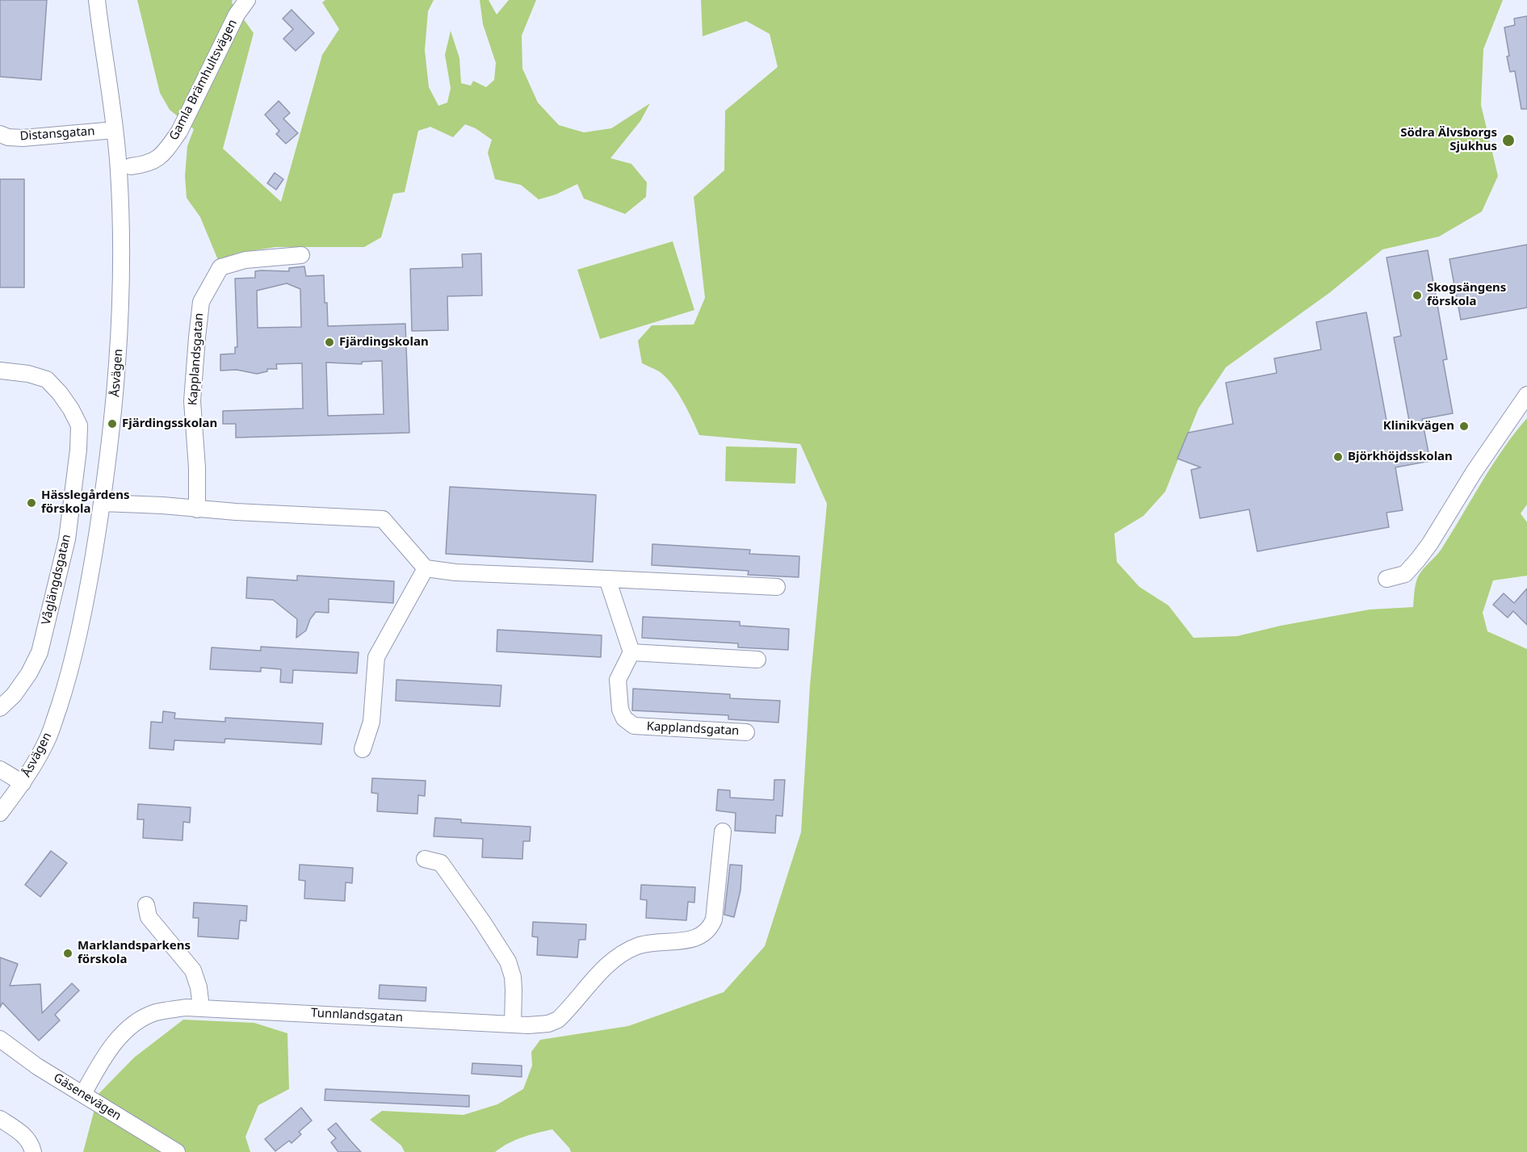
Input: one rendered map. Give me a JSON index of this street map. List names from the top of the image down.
{
  "streets": {
    "street": [
      "Gamla Brämhultsvägen",
      "Distansgatan",
      "Kapplandsgatan",
      "Åsvägen",
      "Våglängdsgatan",
      "Tunnlandsgatan",
      "Gäsenevägen"
    ]
  },
  "crossings": [
    ["Distansgatan", "Åsvägen"],
    ["Tunnlandsgatan", "Gäsenevägen"]
  ],
  "places": [
    "Södra Älvsborgs Sjukhus",
    "Skogsängens förskola",
    "Fjärdingskolan",
    "Fjärdingsskolan",
    "Klinikvägen",
    "Björkhöjdsskolan",
    "Hässlegårdens förskola",
    "Marklandsparkens förskola"
  ]
}
